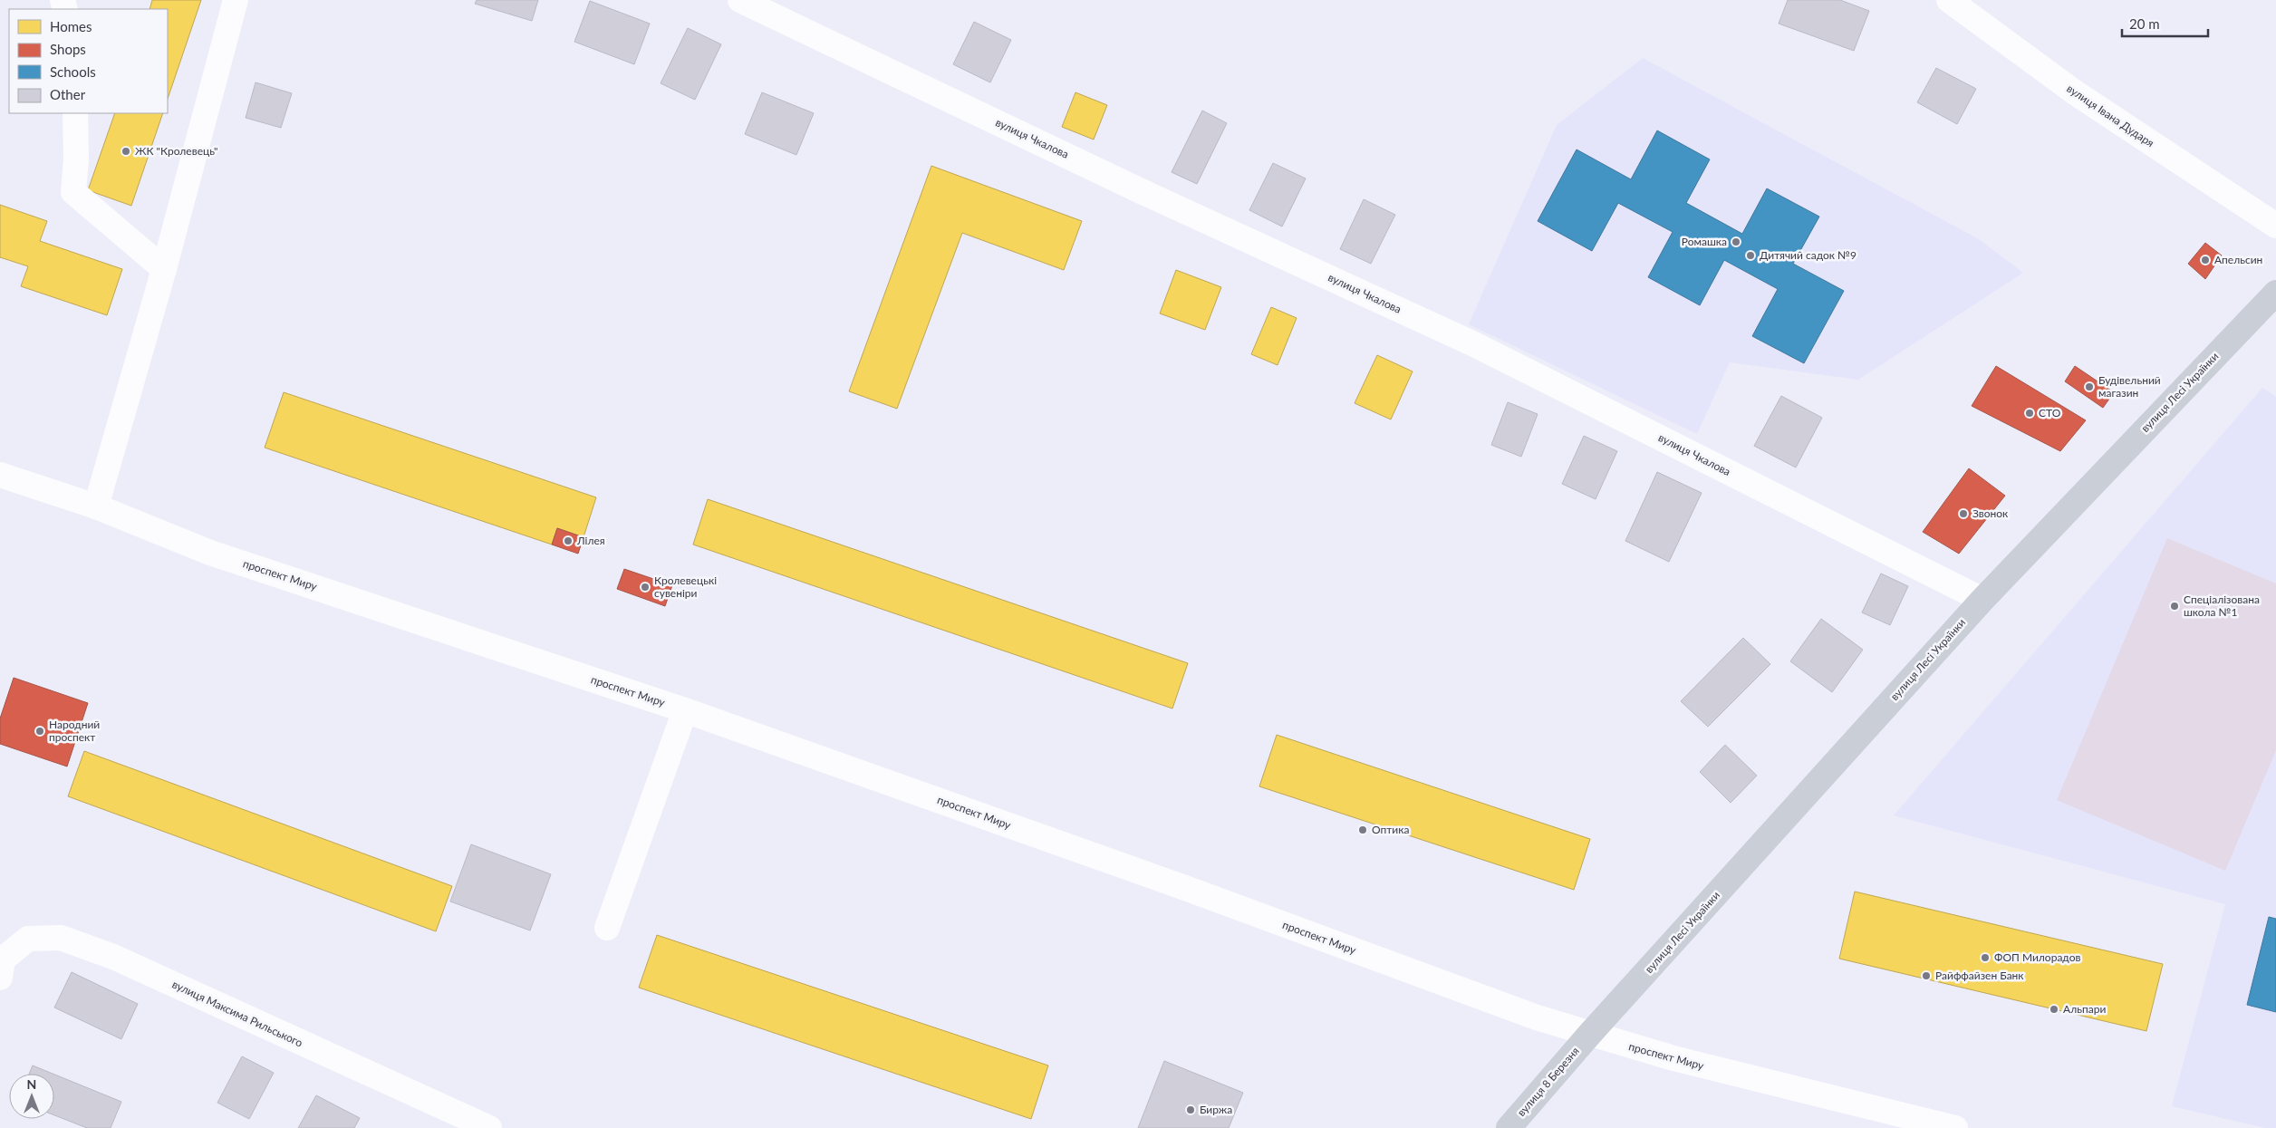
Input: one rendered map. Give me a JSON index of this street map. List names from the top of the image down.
{
  "streets": {
    "main road": ["вулиця Лесі Українки", "вулиця 8 Березня"],
    "street": [
      "вулиця Івана Дударя",
      "вулиця Чкалова",
      "проспект Миру",
      "вулиця Максима Рильського"
    ]
  },
  "crossings": [
    ["вулиця Чкалова", "вулиця Лесі Українки"],
    ["вулиця Лесі Українки", "проспект Миру"],
    ["вулиця Лесі Українки", "вулиця 8 Березня"],
    ["проспект Миру", "вулиця 8 Березня"]
  ],
  "places": [
    "ЖК \"Кролевець\"",
    "Ромашка",
    "Дитячий садок №9",
    "Апельсин",
    "Будівельний магазин",
    "СТО",
    "Звонок",
    "Лілея",
    "Кролевецькі сувеніри",
    "Спеціалізована школа №1",
    "Народний проспект",
    "Оптика",
    "ФОП Милорадов",
    "Райффайзен Банк",
    "Альпари",
    "Биржа"
  ],
  "legend": [
    "Homes",
    "Shops",
    "Schools",
    "Other"
  ],
  "scale_bar": "20 m",
  "north": "top"
}
